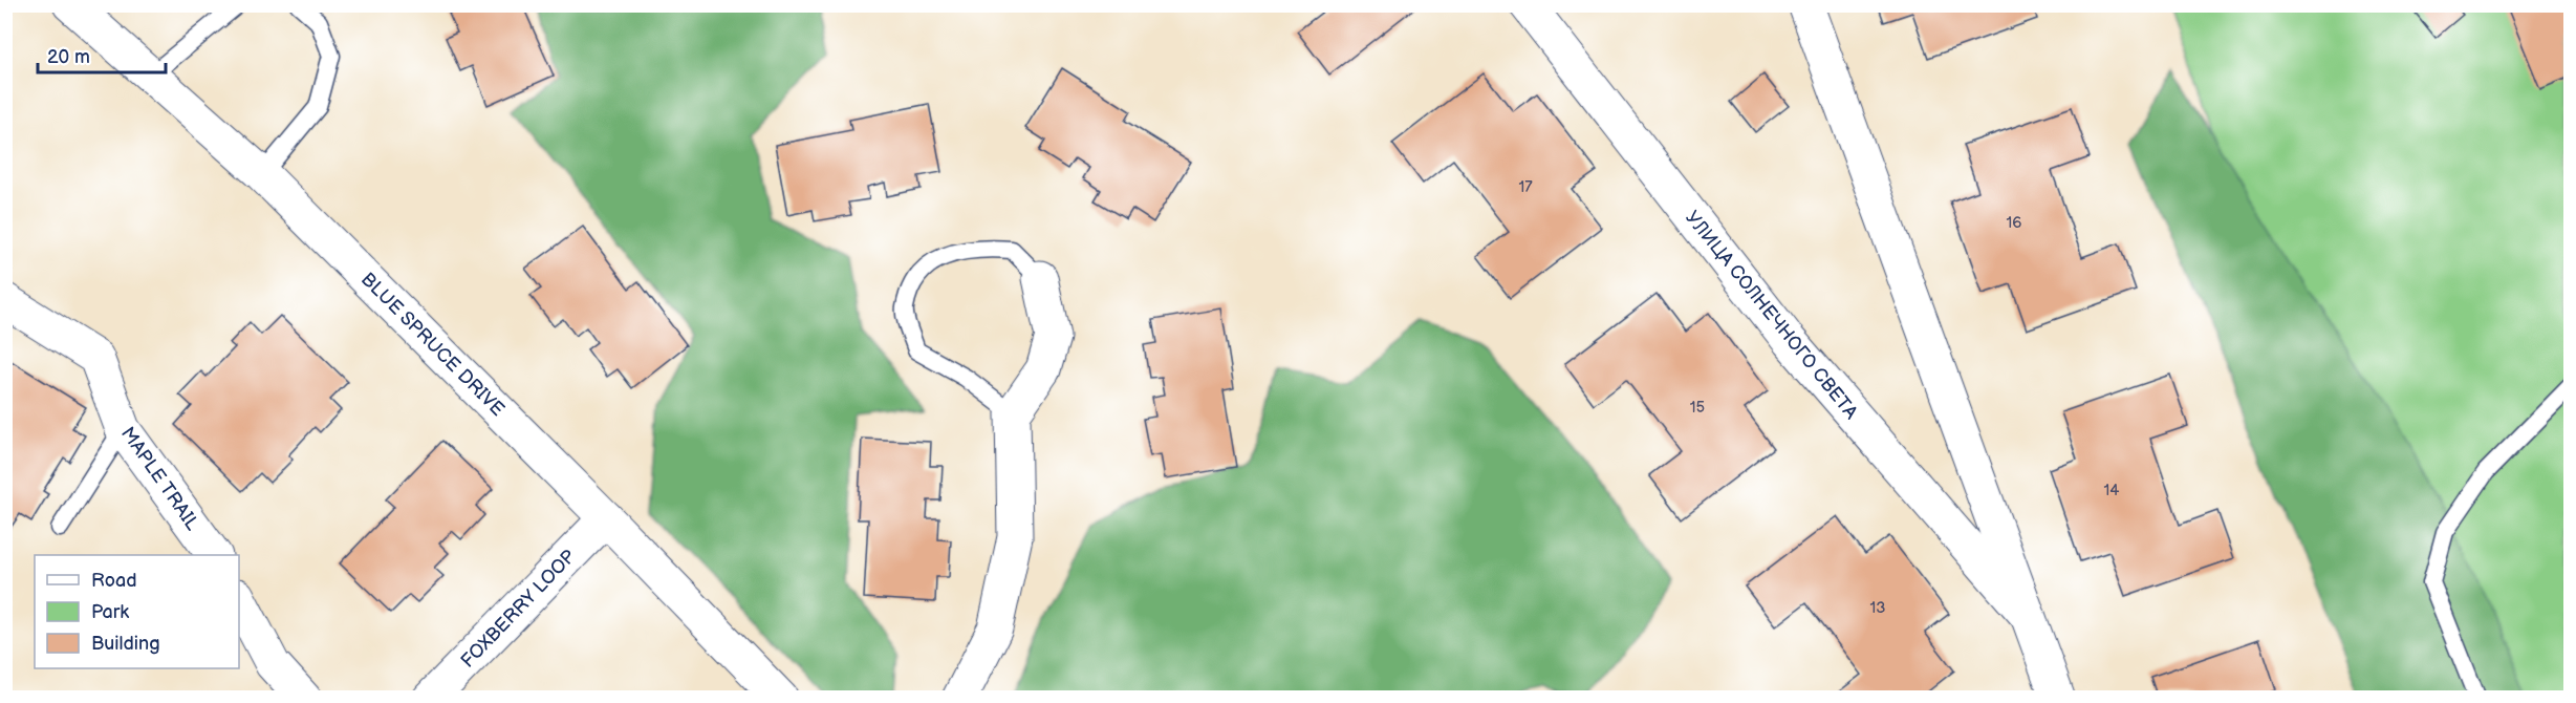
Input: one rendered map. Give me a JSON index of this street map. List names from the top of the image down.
{
  "streets": {
    "street": [
      "УЛИЦА СОЛНЕЧНОГО СВЕТА",
      "BLUE SPRUCE DRIVE",
      "MAPLE TRAIL",
      "FOXBERRY LOOP"
    ]
  },
  "crossings": [
    ["BLUE SPRUCE DRIVE", "FOXBERRY LOOP"]
  ],
  "house_numbers": [
    "17",
    "16",
    "15",
    "14",
    "13"
  ],
  "legend": ["Road", "Park", "Building"],
  "scale_bar": "20 m"
}
